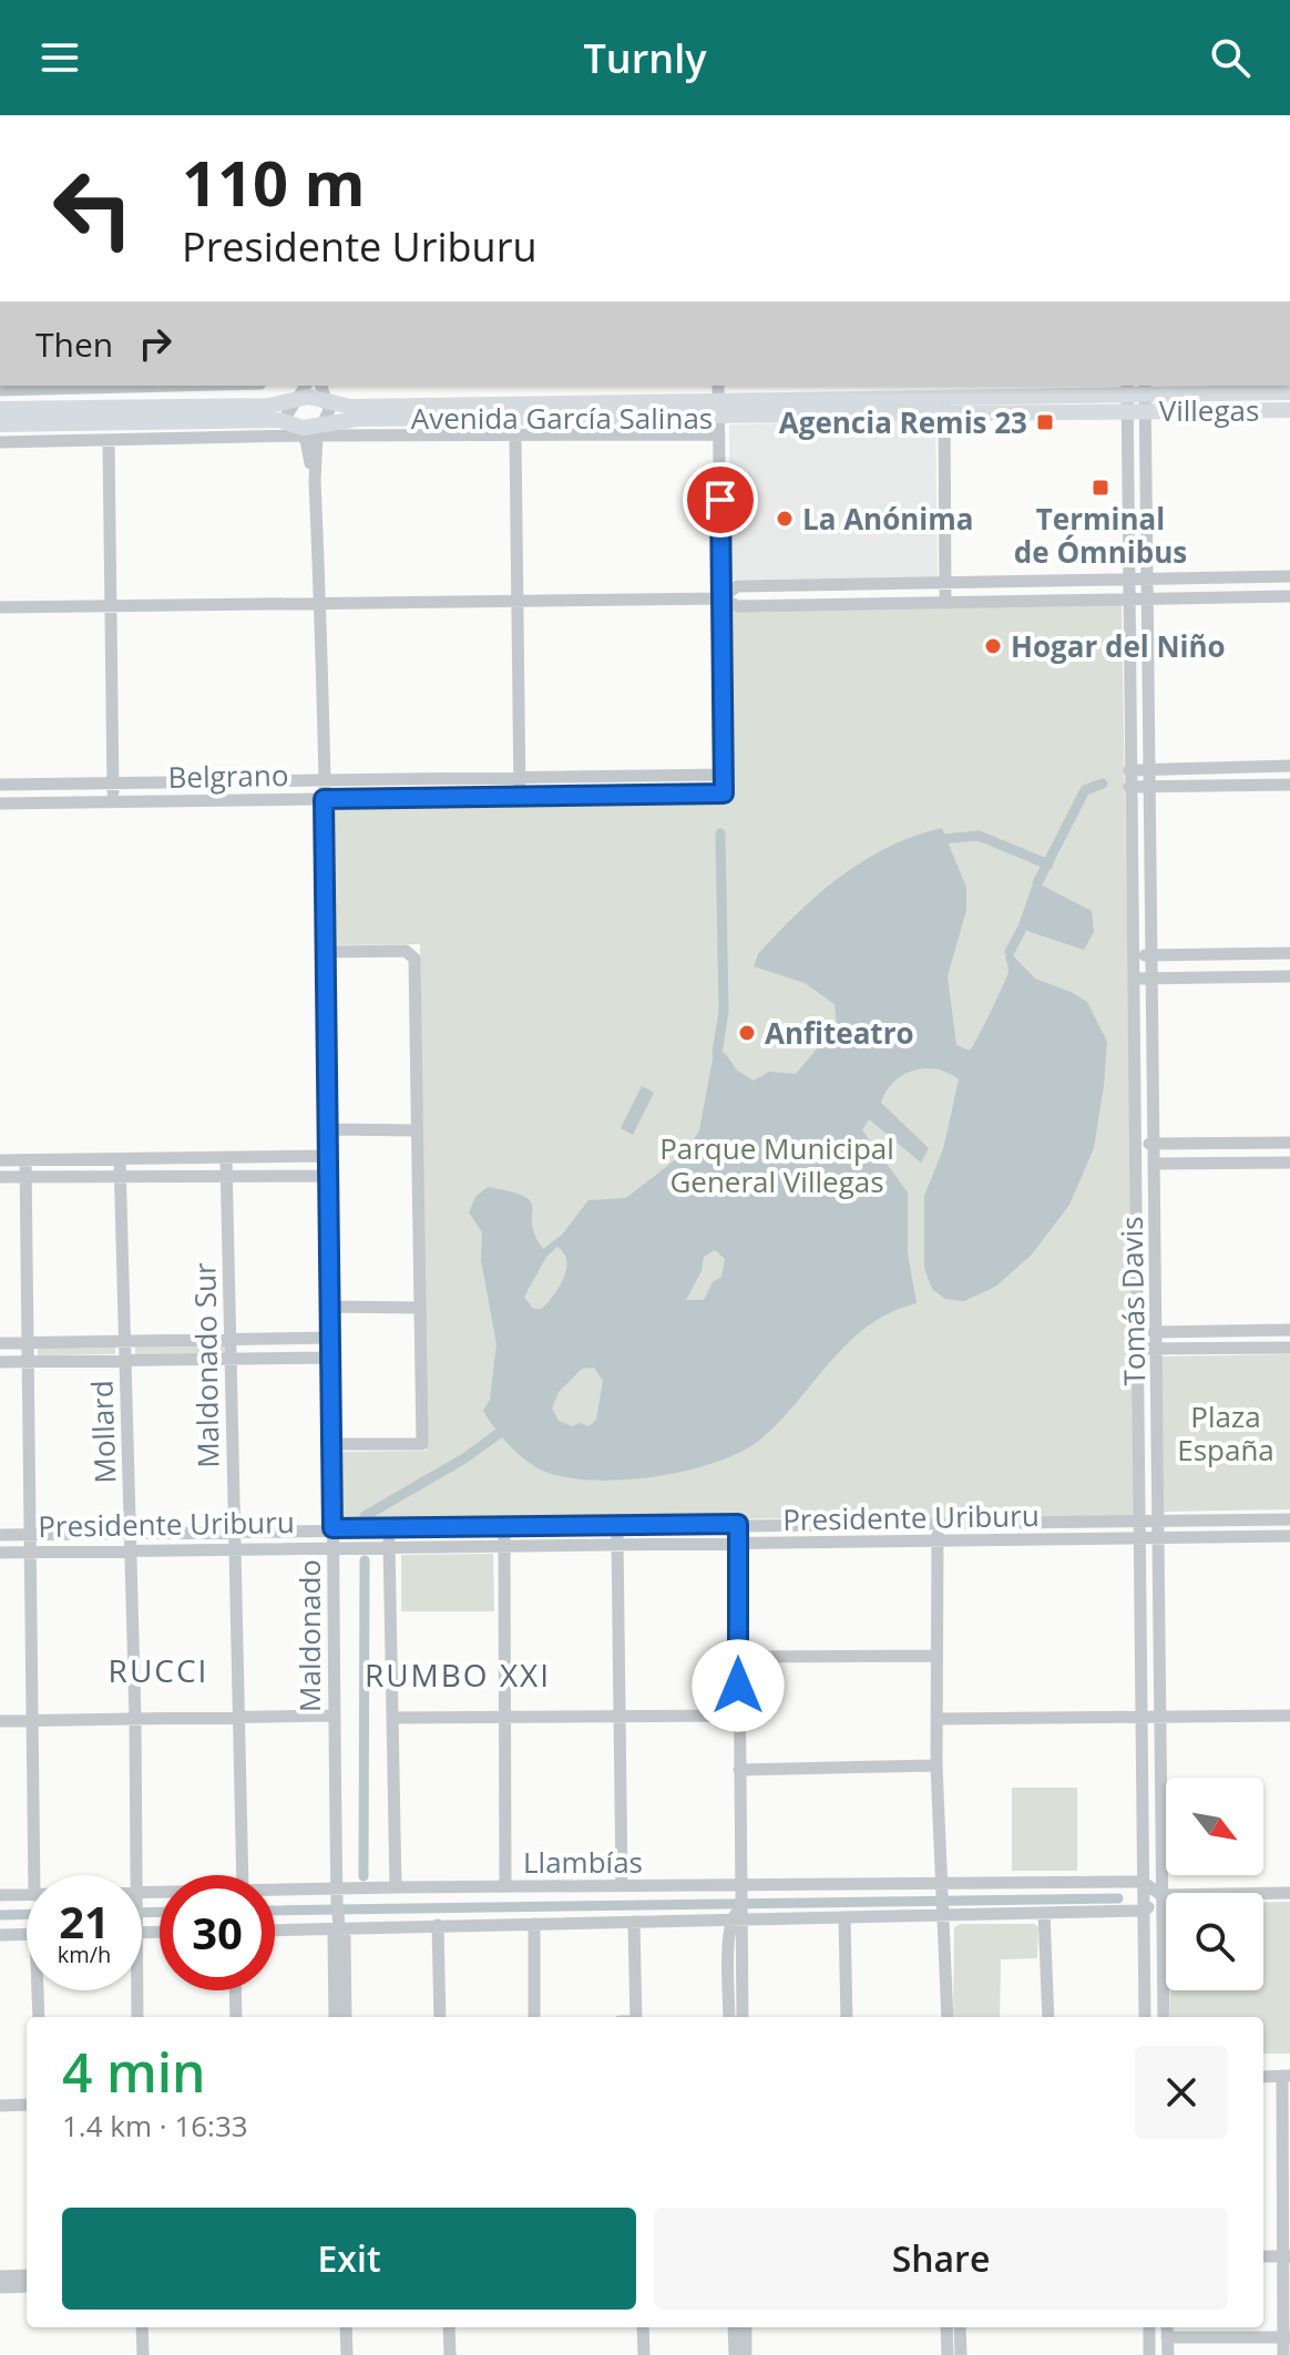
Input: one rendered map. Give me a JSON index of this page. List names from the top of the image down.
{
  "streets": {
    "main road": ["Villegas", "Avenida García Salinas"],
    "street": [
      "Belgrano",
      "Tomás Davis",
      "Maldonado Sur",
      "Mollard",
      "Presidente Uriburu",
      "Maldonado",
      "Llambías"
    ]
  },
  "crossings": [
    ["Villegas", "Avenida García Salinas"],
    ["Villegas", "Tomás Davis"],
    ["Avenida García Salinas", "Tomás Davis"],
    ["Belgrano", "Maldonado"],
    ["Tomás Davis", "Presidente Uriburu"],
    ["Tomás Davis", "Llambías"],
    ["Maldonado Sur", "Presidente Uriburu"],
    ["Mollard", "Presidente Uriburu"],
    ["Presidente Uriburu", "Maldonado"],
    ["Maldonado", "Llambías"]
  ],
  "districts": ["RUCCI", "RUMBO XXI"],
  "parks": ["Parque Municipal General Villegas", "Plaza España"],
  "places": {
    "transit": ["Agencia Remis 23", "Terminal de Ómnibus"],
    "other": ["La Anónima", "Hogar del Niño", "Anfiteatro"]
  },
  "north": "bottom right",
  "page": {
    "header": "Turnly",
    "turn": ["110 m", "Presidente Uriburu"],
    "then": "Then",
    "speed": "21 km/h",
    "limit": "30",
    "heading": ["4 min", "1.4 km · 16:33"],
    "buttons": ["Exit", "Share"]
  }
}
